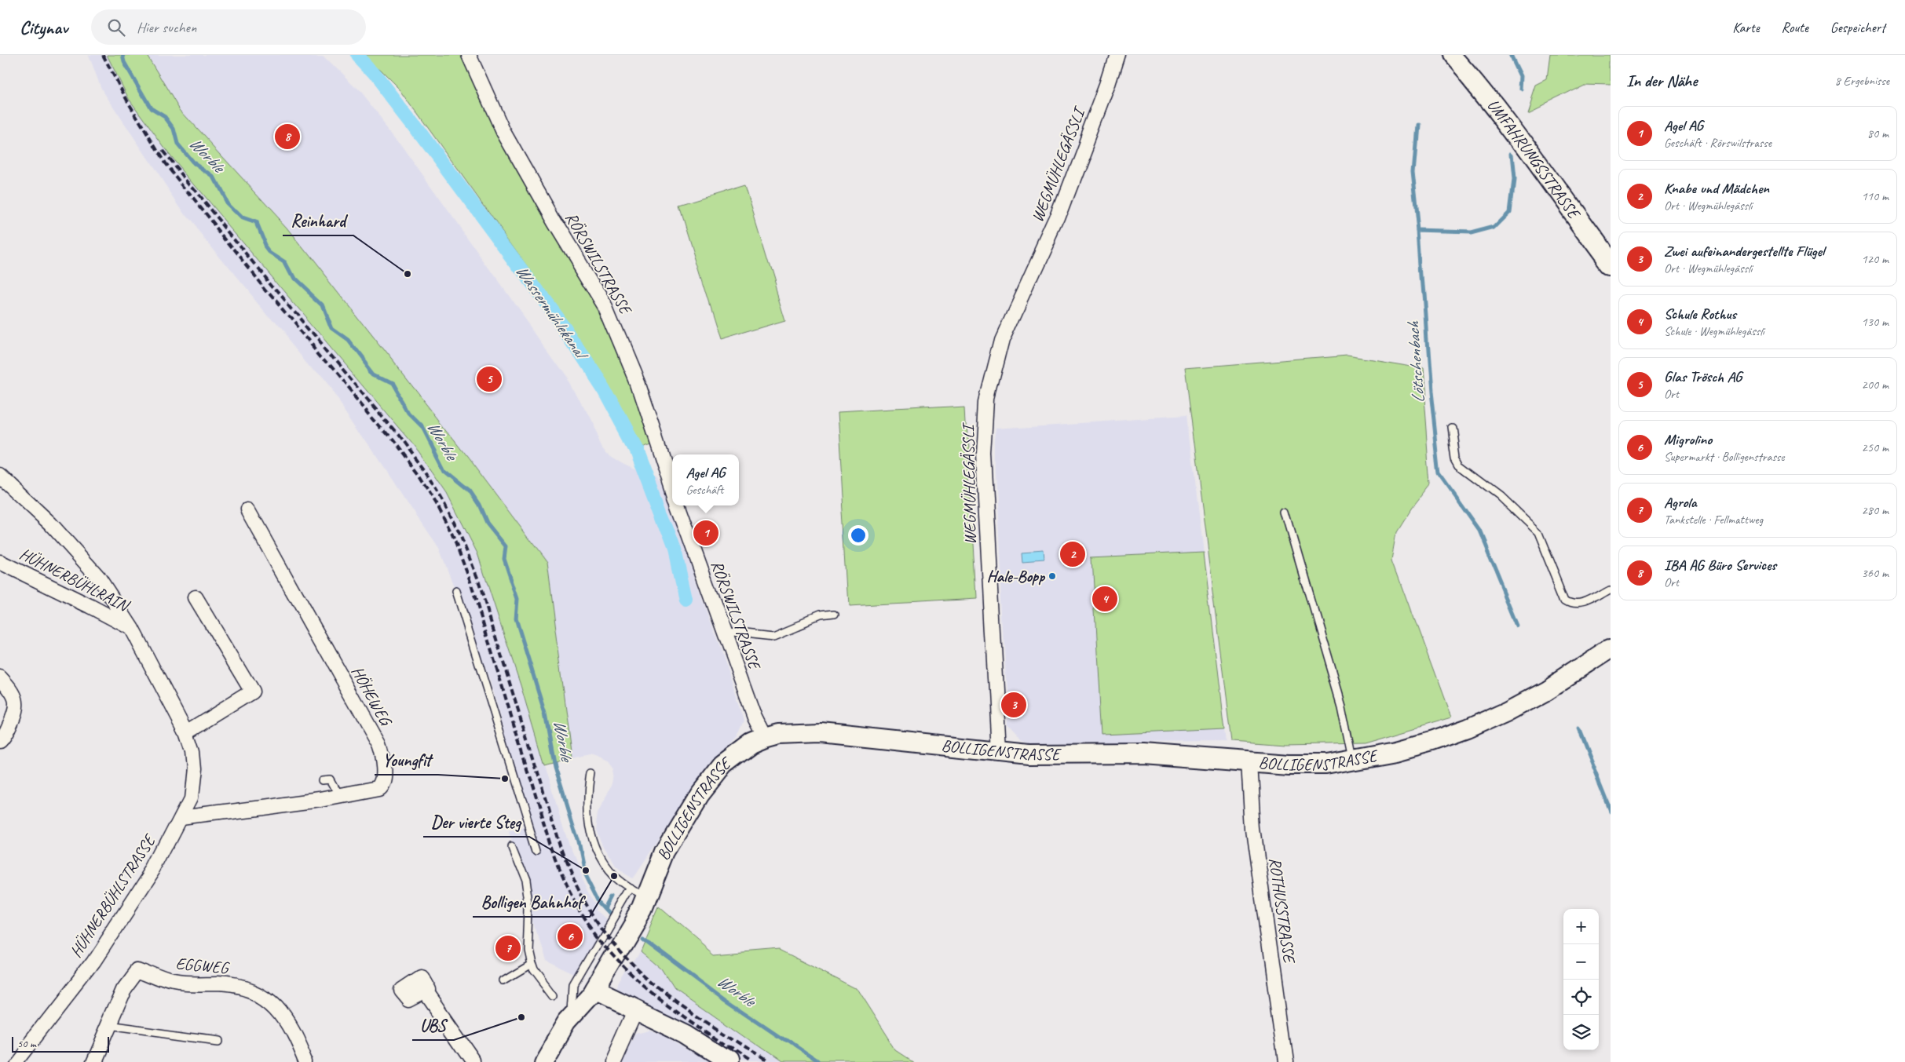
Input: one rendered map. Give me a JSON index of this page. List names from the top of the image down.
{
  "streets": {
    "main road": ["UMFAHRUNGSSTRASSE", "BOLLIGENSTRASSE"],
    "street": [
      "WEGMÜHLEGÄSSLI",
      "RÖRSWILSTRASSE",
      "HÜHNERBÜHLRAIN",
      "HÖHEWEG",
      "HÜHNERBÜHLSTRASSE",
      "ROTHUSSTRASSE",
      "EGGWEG"
    ]
  },
  "crossings": [
    ["WEGMÜHLEGÄSSLI", "BOLLIGENSTRASSE"],
    ["RÖRSWILSTRASSE", "BOLLIGENSTRASSE"],
    ["HÜHNERBÜHLRAIN", "HÜHNERBÜHLSTRASSE"],
    ["HÖHEWEG", "HÜHNERBÜHLSTRASSE"],
    ["BOLLIGENSTRASSE", "ROTHUSSTRASSE"]
  ],
  "water": ["Worble", "Wassermühlekanal", "Lötschenbach"],
  "places": [
    "Reinhard",
    "Hale-Bopp",
    "Youngfit",
    "Der vierte Steg",
    "Bolligen Bahnhof",
    "UBS"
  ],
  "scale_bar": "50 m",
  "page": {
    "header": "Citynav",
    "search": "Hier suchen",
    "nav": ["Karte", "Route", "Gespeichert"],
    "heading": ["In der Nähe", "8 Ergebnisse"],
    "list": [
      {
        "mark": "1",
        "name": "Agel AG",
        "note": "Geschäft · Rörswilstrasse",
        "value": "80 m"
      },
      {
        "mark": "2",
        "name": "Knabe und Mädchen",
        "note": "Ort · Wegmühlegässli",
        "value": "110 m"
      },
      {
        "mark": "3",
        "name": "Zwei aufeinandergestellte Flügel",
        "note": "Ort · Wegmühlegässli",
        "value": "120 m"
      },
      {
        "mark": "4",
        "name": "Schule Rothus",
        "note": "Schule · Wegmühlegässli",
        "value": "130 m"
      },
      {
        "mark": "5",
        "name": "Glas Trösch AG",
        "note": "Ort",
        "value": "200 m"
      },
      {
        "mark": "6",
        "name": "Migrolino",
        "note": "Supermarkt · Bolligenstrasse",
        "value": "250 m"
      },
      {
        "mark": "7",
        "name": "Agrola",
        "note": "Tankstelle · Fellmattweg",
        "value": "280 m"
      },
      {
        "mark": "8",
        "name": "IBA AG Büro Services",
        "note": "Ort",
        "value": "360 m"
      }
    ],
    "pins": [
      "8",
      "5",
      "1",
      "2",
      "4",
      "3",
      "6",
      "7"
    ],
    "popup": ["Agel AG", "Geschäft"],
    "map_buttons": ["+", "−"],
    "scale": "50 m"
  }
}
